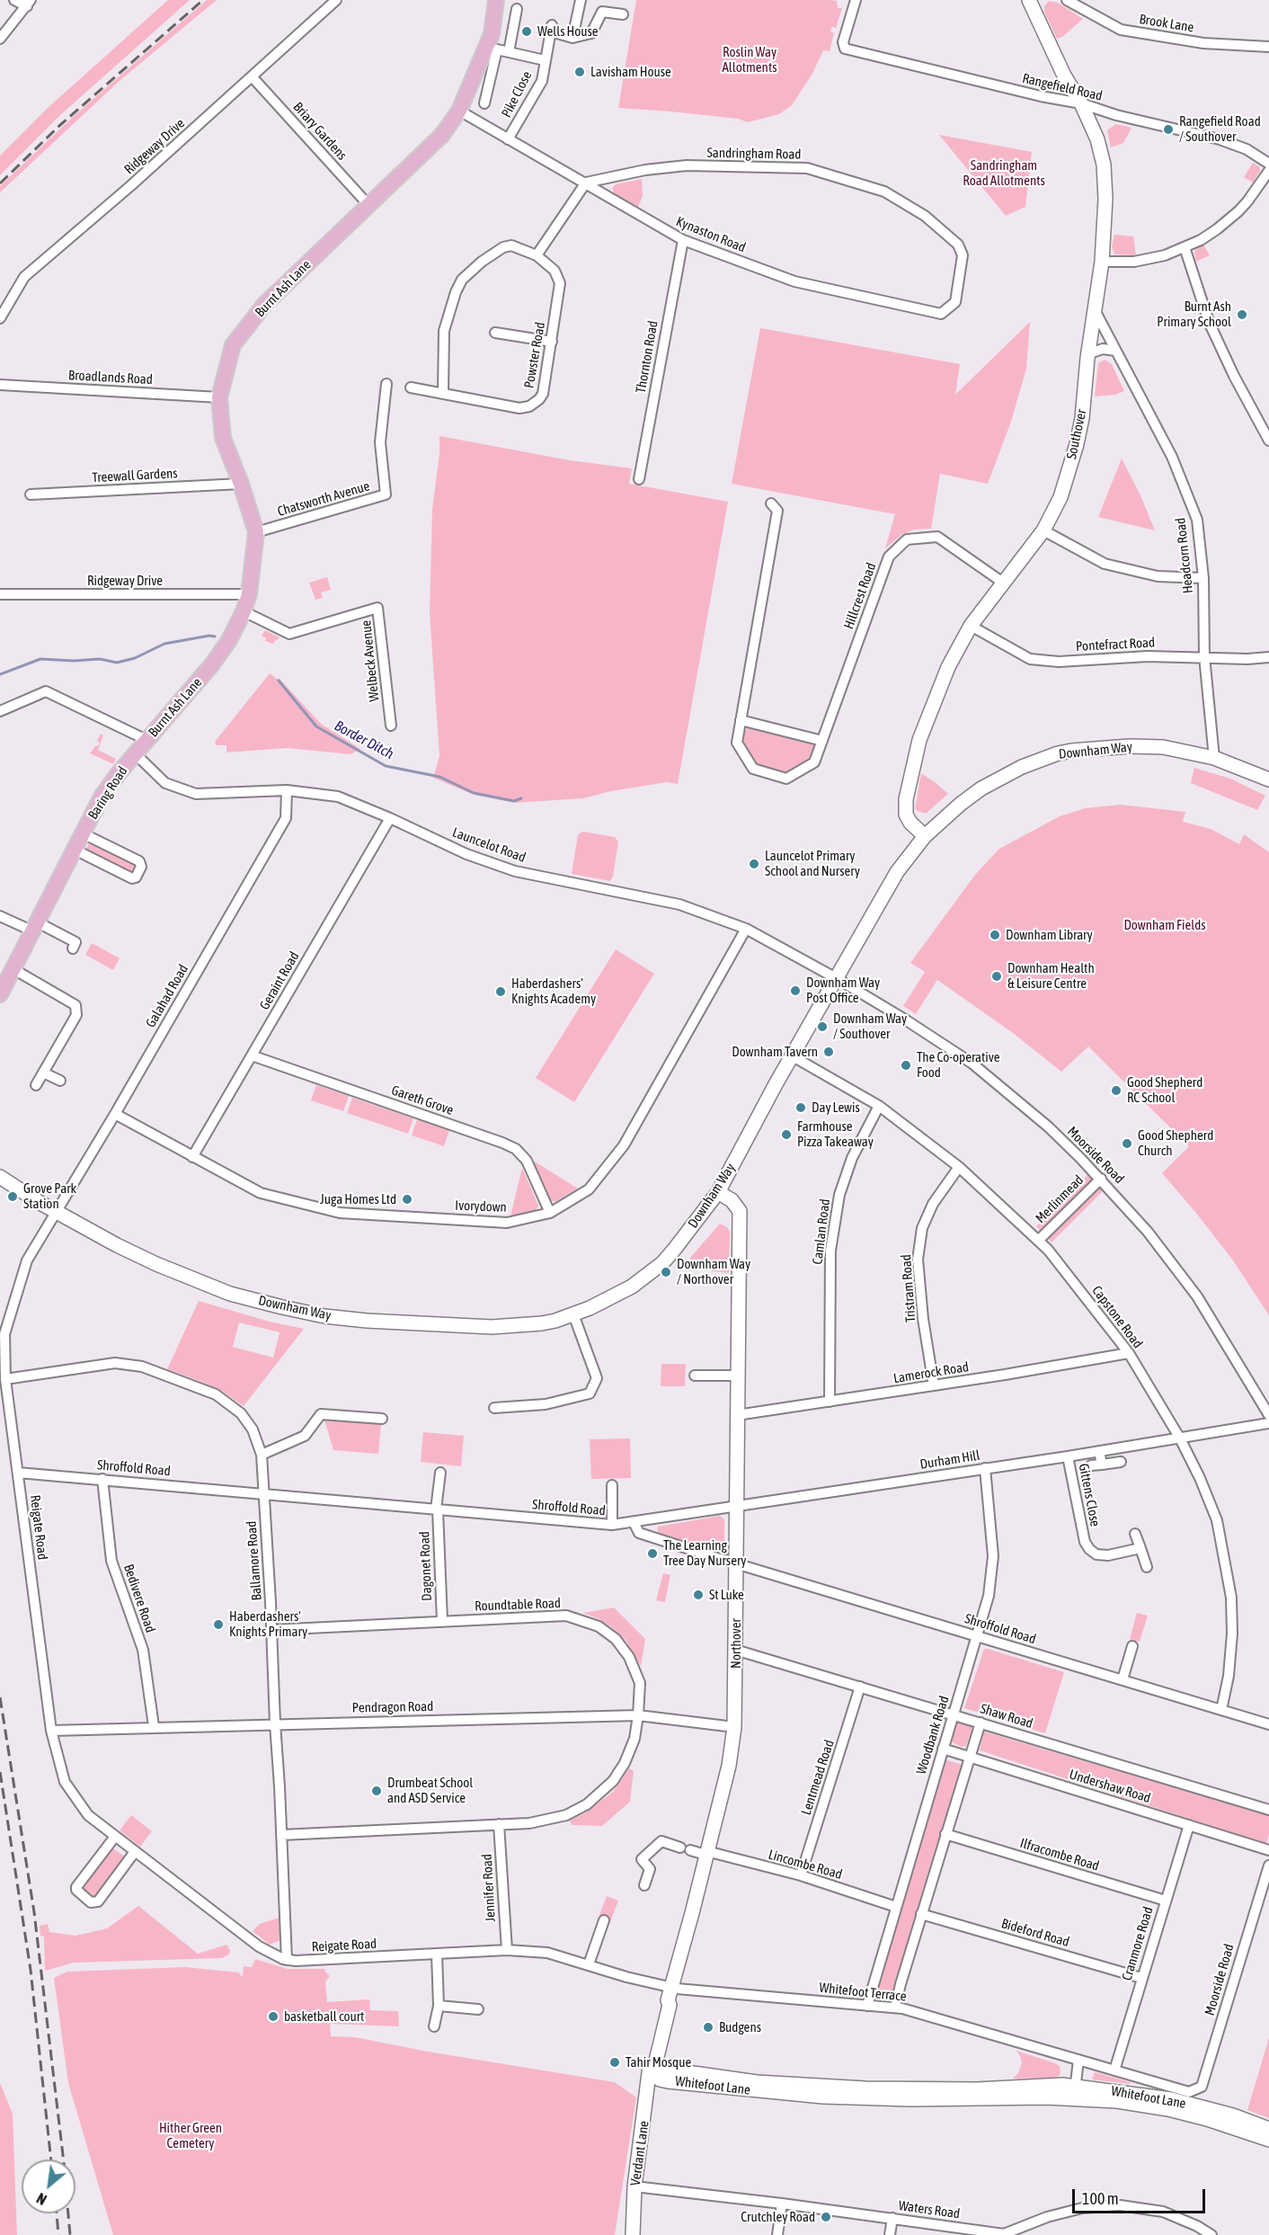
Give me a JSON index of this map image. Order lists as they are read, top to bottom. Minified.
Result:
{"streets":{"main road":["Burnt Ash Lane","Baring Road"],"street":["Brook Lane","Rangefield Road","Pike Close","Briary Gardens","Ridgeway Drive","Sandringham Road","Kynaston Road","Powster Road","Thornton Road","Broadlands Road","Southover","Treewall Gardens","Chatsworth Avenue","Headcorn Road","Hillcrest Road","Pontefract Road","Welbeck Avenue","Downham Way","Launcelot Road","Geraint Road","Galahad Road","Gareth Grove","Moorside Road","Merlinmead","Ivorydown","Camlan Road","Tristram Road","Capstone Road","Lamerock Road","Durham Hill","Shroffold Road","Gittens Close","Reigate Road","Ballamore Road","Dagonet Road","Bedivere Road","Roundtable Road","Northover","Pendragon Road","Shaw Road","Woodbank Road","Lentmead Road","Undershaw Road","Ilfracombe Road","Lincombe Road","Jennifer Road","Bideford Road","Cranmore Road","Whitefoot Terrace","Whitefoot Lane","Verdant Lane","Waters Road"]},"crossings":[["Rangefield Road","Southover"],["Pike Close","Kynaston Road"],["Briary Gardens","Ridgeway Drive"],["Briary Gardens","Burnt Ash Lane"],["Ridgeway Drive","Burnt Ash Lane"],["Sandringham Road","Kynaston Road"],["Kynaston Road","Burnt Ash Lane"],["Kynaston Road","Thornton Road"],["Burnt Ash Lane","Broadlands Road"],["Burnt Ash Lane","Treewall Gardens"],["Burnt Ash Lane","Chatsworth Avenue"],["Burnt Ash Lane","Welbeck Avenue"],["Burnt Ash Lane","Baring Road"],["Burnt Ash Lane","Launcelot Road"],["Southover","Headcorn Road"],["Southover","Hillcrest Road"],["Southover","Pontefract Road"],["Southover","Downham Way"],["Headcorn Road","Pontefract Road"],["Headcorn Road","Downham Way"],["Downham Way","Launcelot Road"],["Downham Way","Galahad Road"],["Downham Way","Moorside Road"],["Downham Way","Capstone Road"],["Downham Way","Reigate Road"],["Downham Way","Northover"],["Baring Road","Launcelot Road"],["Launcelot Road","Geraint Road"],["Launcelot Road","Galahad Road"],["Launcelot Road","Moorside Road"],["Launcelot Road","Ivorydown"],["Geraint Road","Gareth Grove"],["Geraint Road","Ivorydown"],["Galahad Road","Ivorydown"],["Galahad Road","Reigate Road"],["Gareth Grove","Ivorydown"],["Moorside Road","Merlinmead"],["Moorside Road","Whitefoot Terrace"],["Merlinmead","Capstone Road"],["Camlan Road","Capstone Road"],["Camlan Road","Lamerock Road"],["Tristram Road","Capstone Road"],["Tristram Road","Lamerock Road"],["Capstone Road","Lamerock Road"],["Capstone Road","Durham Hill"],["Capstone Road","Shroffold Road"],["Lamerock Road","Northover"],["Durham Hill","Shroffold Road"],["Durham Hill","Gittens Close"],["Durham Hill","Northover"],["Durham Hill","Woodbank Road"],["Shroffold Road","Reigate Road"],["Shroffold Road","Ballamore Road"],["Shroffold Road","Dagonet Road"],["Shroffold Road","Bedivere Road"],["Shroffold Road","Northover"],["Shroffold Road","Woodbank Road"],["Reigate Road","Ballamore Road"],["Reigate Road","Northover"],["Reigate Road","Pendragon Road"],["Reigate Road","Jennifer Road"],["Reigate Road","Whitefoot Terrace"],["Ballamore Road","Roundtable Road"],["Ballamore Road","Pendragon Road"],["Dagonet Road","Roundtable Road"],["Bedivere Road","Pendragon Road"],["Roundtable Road","Pendragon Road"],["Roundtable Road","Jennifer Road"],["Northover","Pendragon Road"],["Northover","Shaw Road"],["Northover","Lincombe Road"],["Northover","Whitefoot Terrace"],["Northover","Whitefoot Lane"],["Northover","Verdant Lane"],["Shaw Road","Woodbank Road"],["Shaw Road","Lentmead Road"],["Woodbank Road","Undershaw Road"],["Woodbank Road","Lincombe Road"],["Woodbank Road","Whitefoot Terrace"],["Lentmead Road","Lincombe Road"],["Undershaw Road","Cranmore Road"],["Ilfracombe Road","Cranmore Road"],["Bideford Road","Cranmore Road"],["Cranmore Road","Whitefoot Terrace"],["Whitefoot Lane","Verdant Lane"],["Verdant Lane","Waters Road"]],"water":["Border Ditch"],"parks":["Roslin Way Allotments","Sandringham Road Allotments","Downham Fields","Hither Green Cemetery"],"places":["Wells House","Lavisham House","Rangefield Road / Southover","Burnt Ash Primary School","Launcelot Primary School and Nursery","Downham Library","Downham Health & Leisure Centre","Downham Way Post Office","Haberdashers' Knights Academy","Downham Way / Southover","Downham Tavern","The Co-operative Food","Good Shepherd RC School","Day Lewis","Farmhouse Pizza Takeaway","Good Shepherd Church","Grove Park Station","Juga Homes Ltd","Downham Way / Northover","The Learning Tree Day Nursery","St Luke","Haberdashers' Knights Primary","Drumbeat School and ASD Service","basketball court","Budgens","Tahir Mosque","Crutchley Road"],"scale_bar":"100 m","north":"bottom left"}
